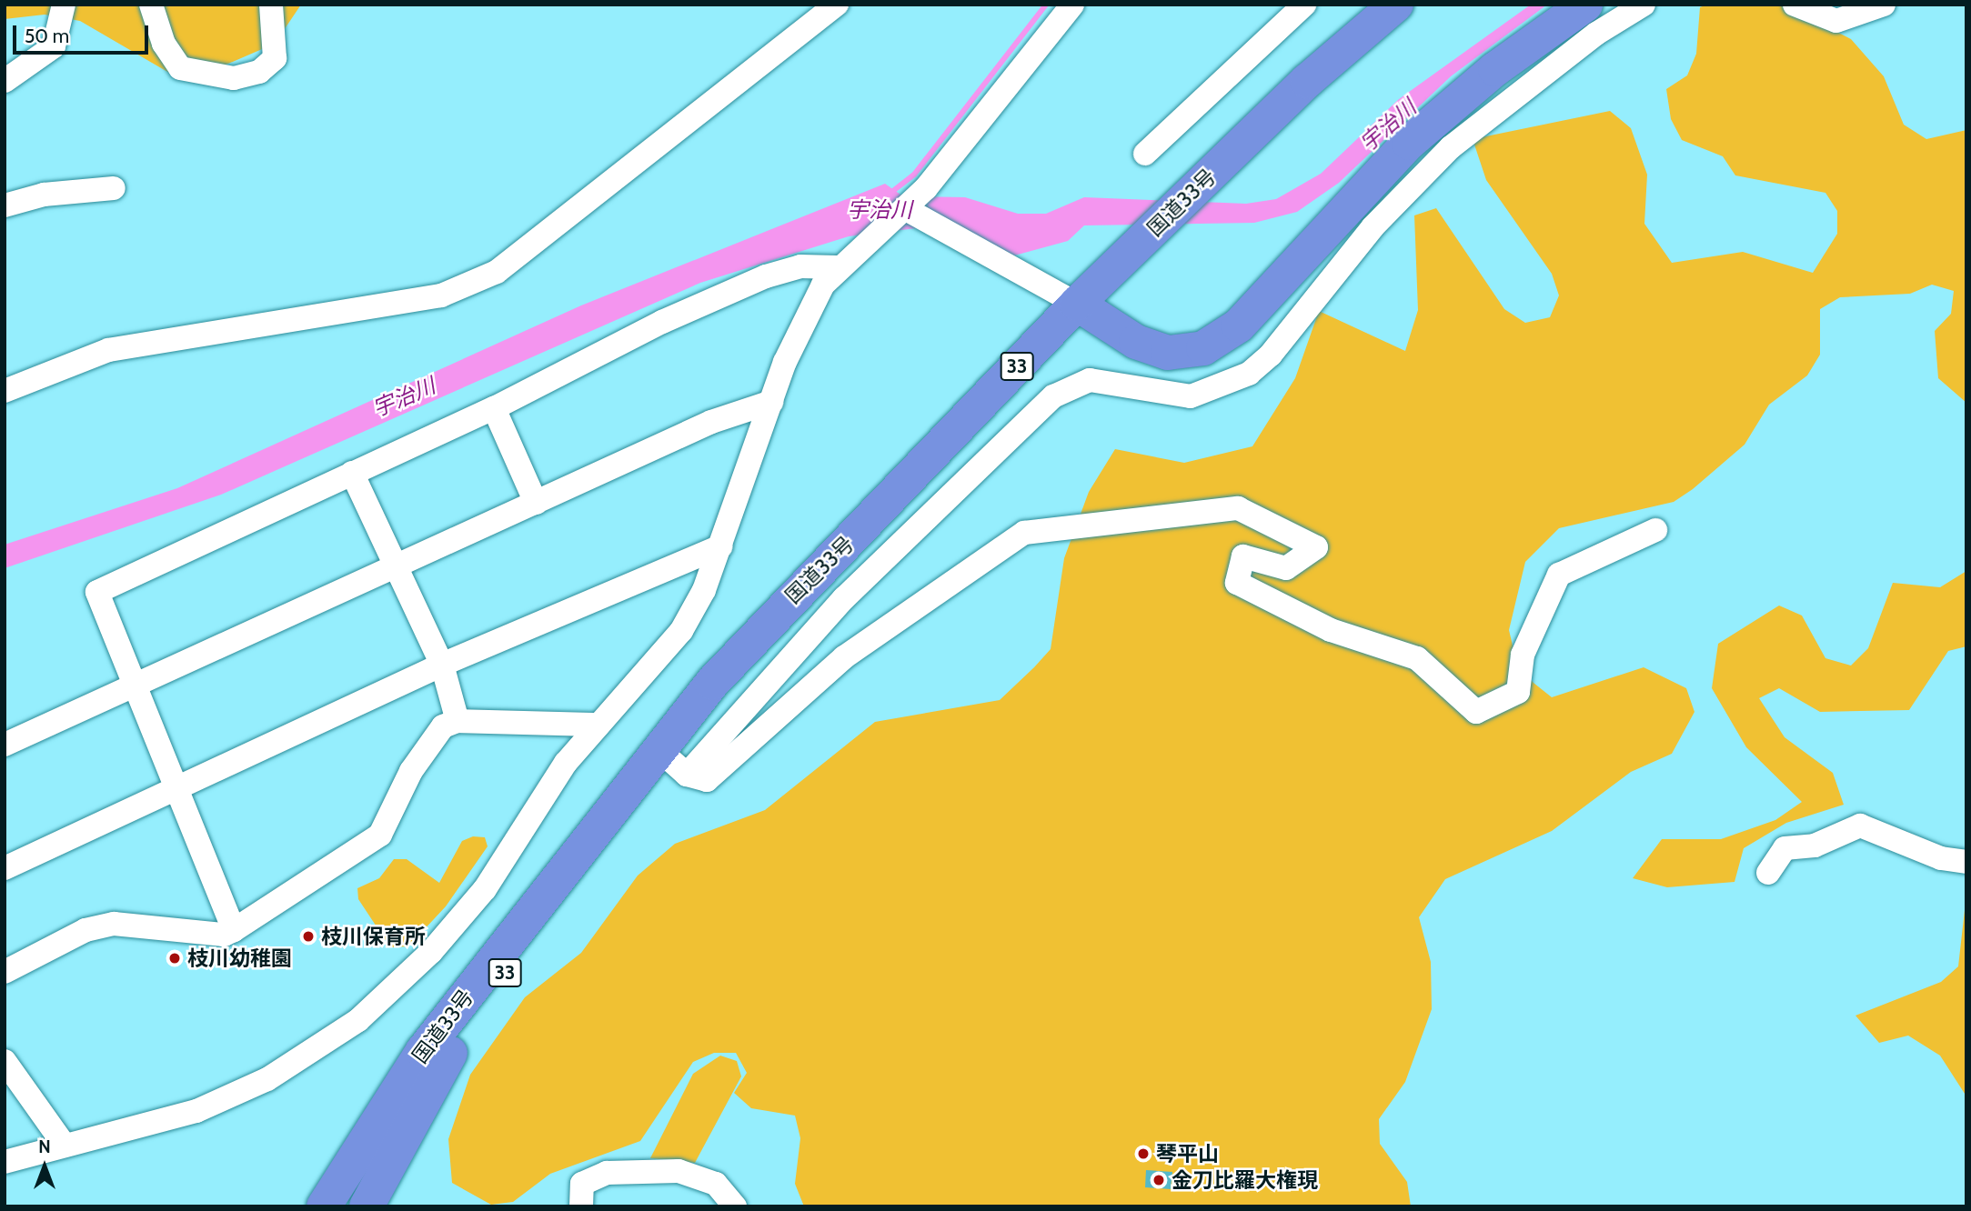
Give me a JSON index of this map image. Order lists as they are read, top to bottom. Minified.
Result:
{"streets":{"highway":["国道33号","33"]},"crossings":[["国道33号","33"]],"water":["宇治川"],"places":["枝川保育所","枝川幼稚園","琴平山","金刀比羅大権現"],"scale_bar":"50 m","north":"top"}
